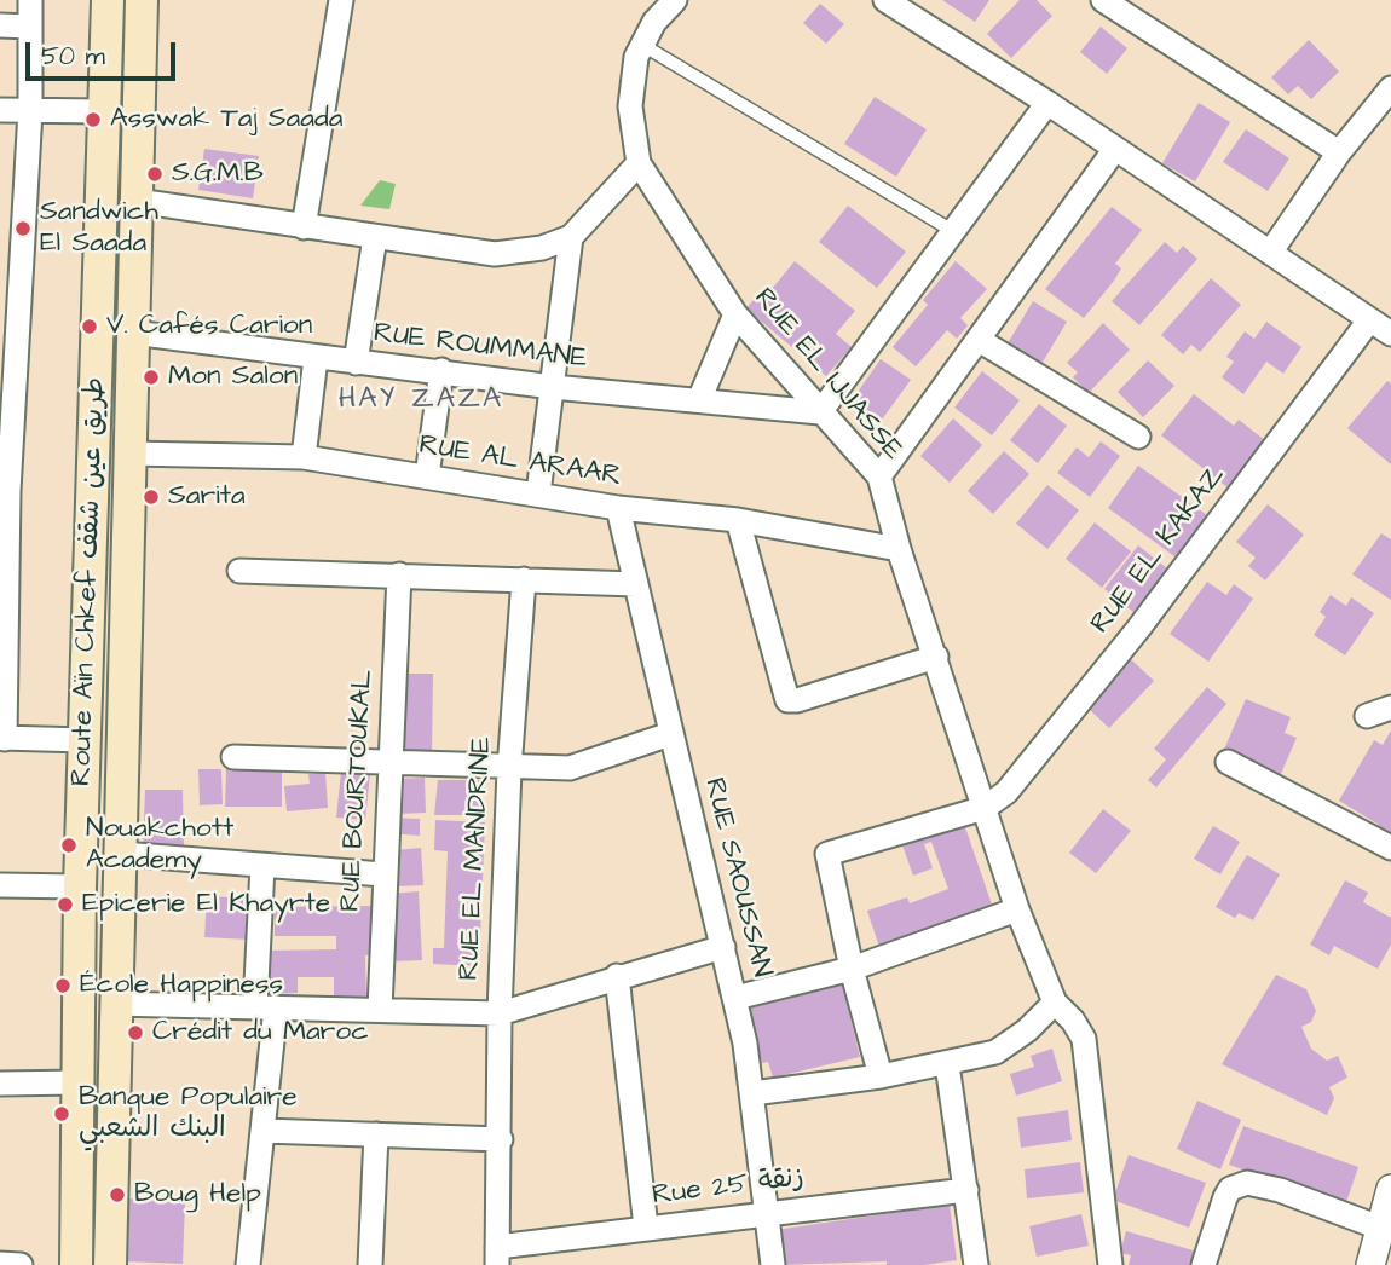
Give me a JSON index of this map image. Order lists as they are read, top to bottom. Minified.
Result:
{"streets":{"main road":["Route Aïn Chkef طريق عين شقف"],"street":["RUE ROUMMANE","RUE EL IJJASSE","RUE AL ARAAR","RUE EL KAKAZ","RUE BOURTOUKAL","RUE EL MANDRINE","RUE SAOUSSAN","Rue 25 زنقة"]},"crossings":[["RUE ROUMMANE","RUE EL IJJASSE"],["RUE ROUMMANE","Route Aïn Chkef طريق عين شقف"],["RUE EL IJJASSE","RUE AL ARAAR"],["RUE EL IJJASSE","RUE EL KAKAZ"],["RUE AL ARAAR","Route Aïn Chkef طريق عين شقف"],["RUE AL ARAAR","RUE SAOUSSAN"],["RUE EL MANDRINE","Rue 25 زنقة"],["RUE SAOUSSAN","Rue 25 زنقة"]],"districts":["HAY ZAZA"],"places":["Asswak Taj Saada","S.G.M.B","Sandwich El Saada","V. Cafés Carion","Mon Salon","Sarita","Nouakchott Academy","Epicerie El Khayrte","École Happiness","Crédit du Maroc","Banque Populaire البنك الشعبي","Boug Help"],"scale_bar":"50 m"}
